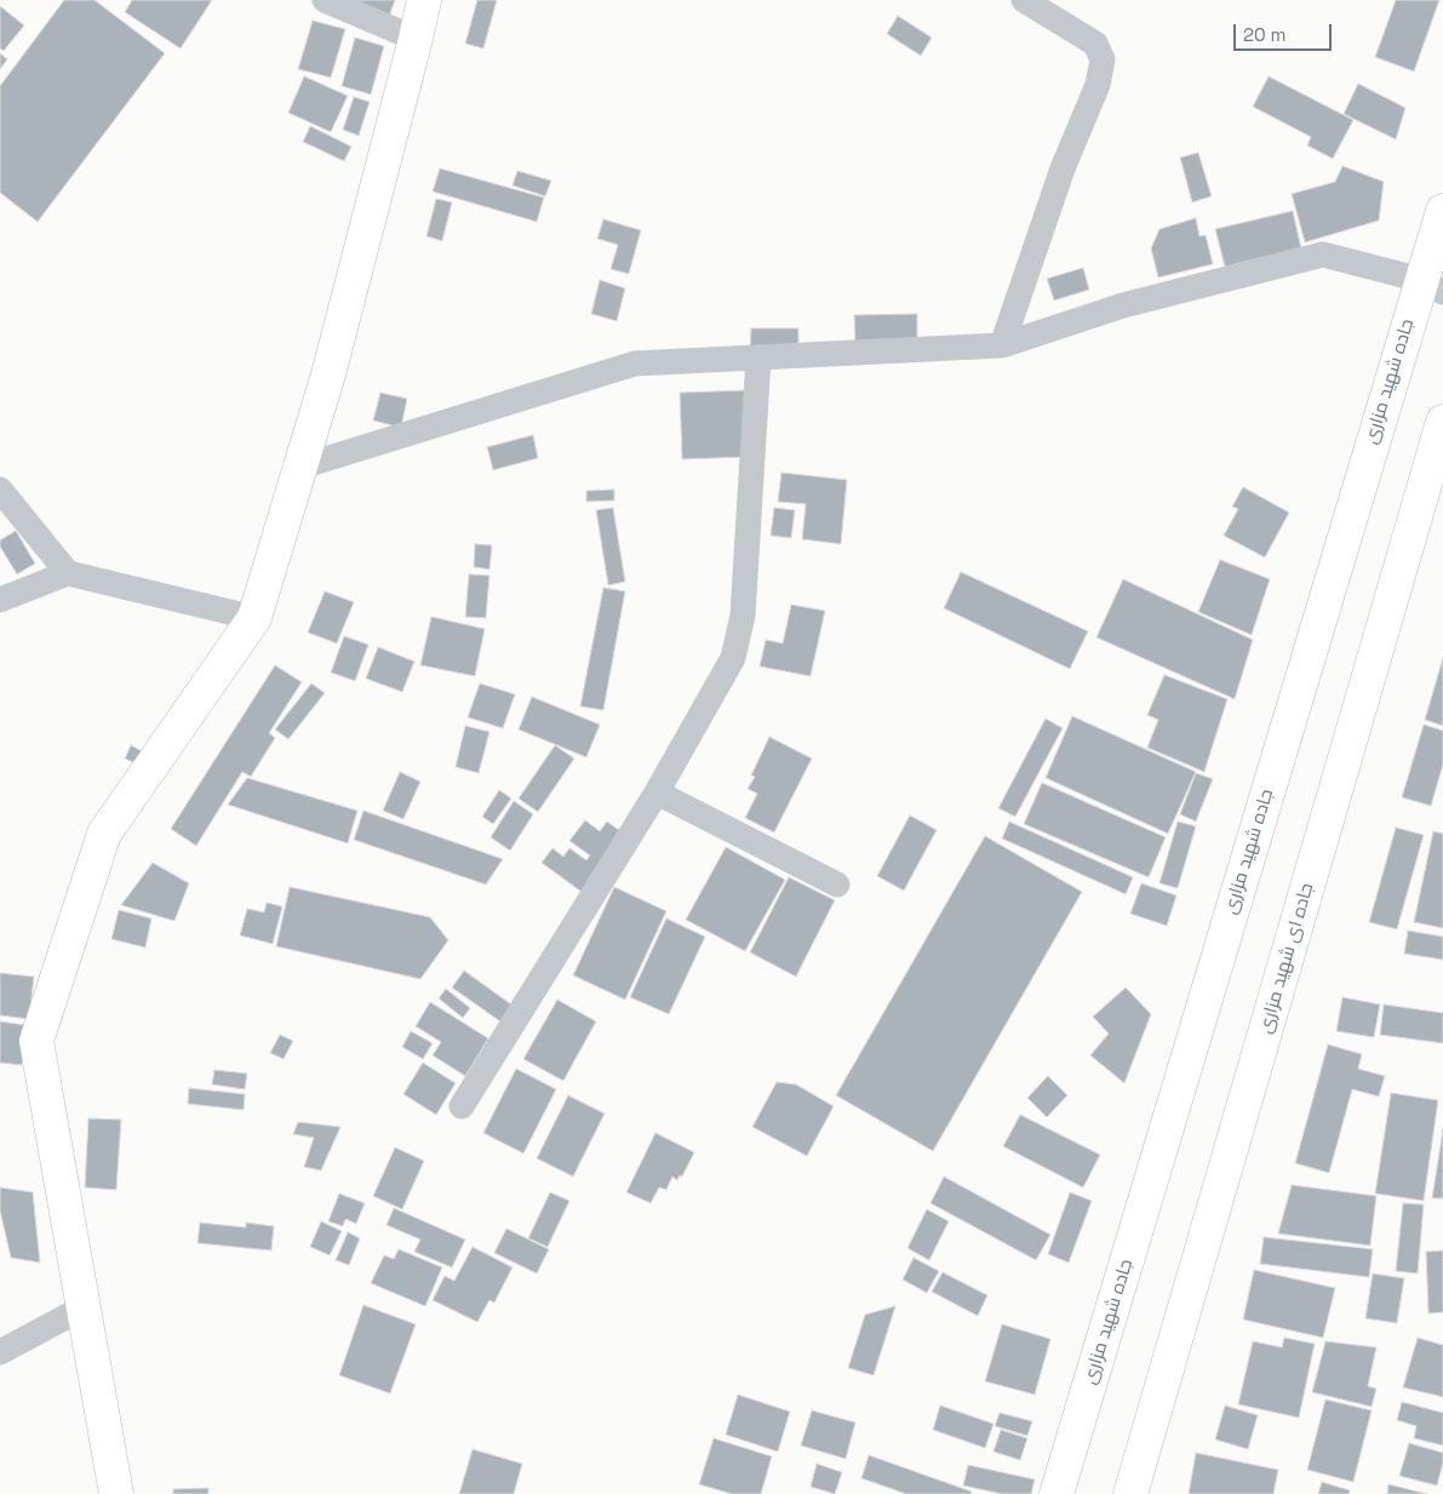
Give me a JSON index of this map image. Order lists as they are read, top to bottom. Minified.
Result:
{"streets":{"main road":["جاده شهید مزاری","جاده ای شهید مزاری"]},"scale_bar":"20 m"}
